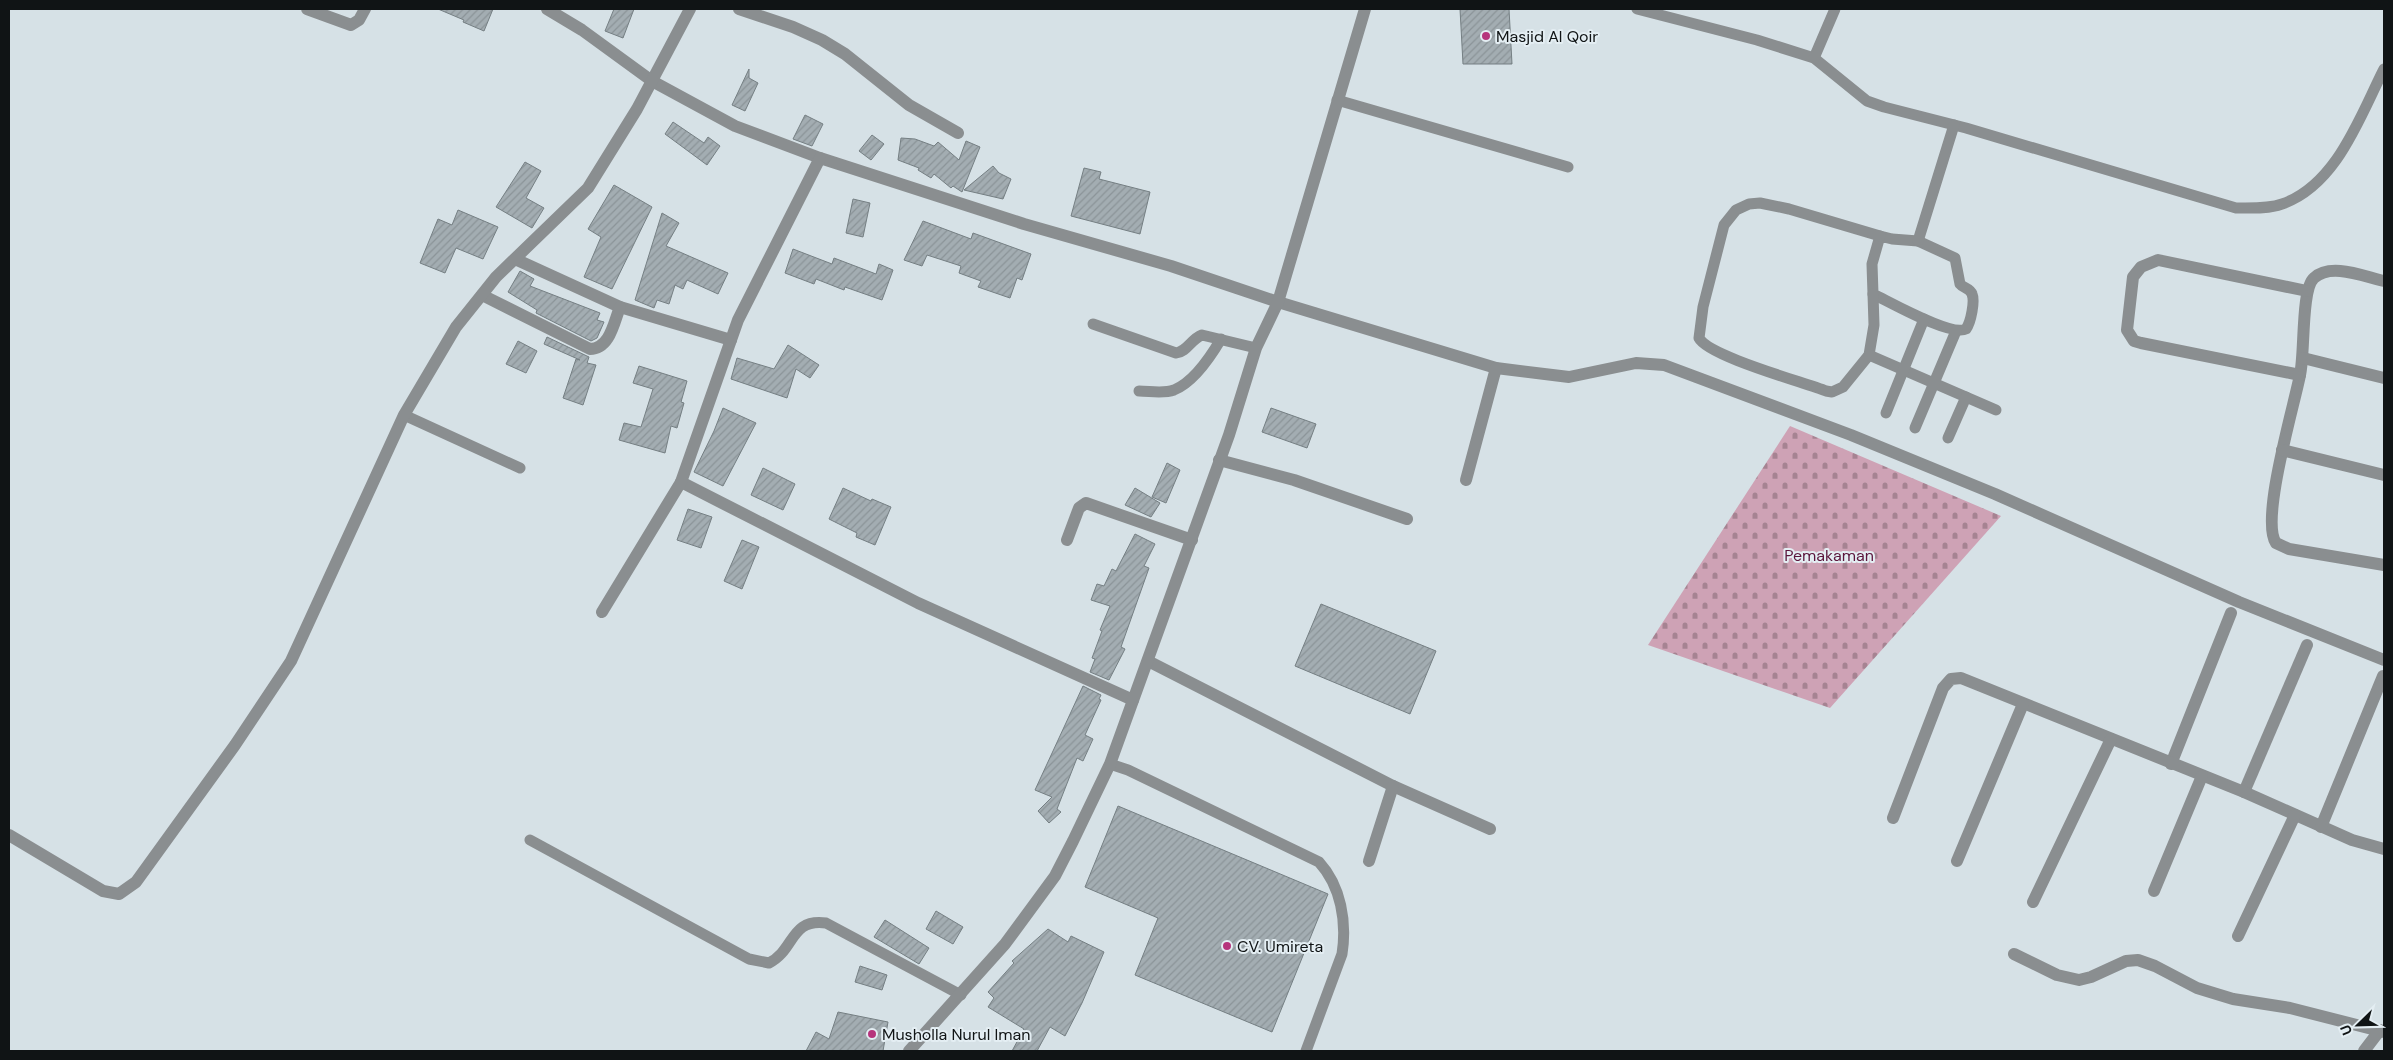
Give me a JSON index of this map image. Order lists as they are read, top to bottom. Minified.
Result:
{"parks":["Pemakaman"],"places":["Masjid Al Qoir","CV. Umireta","Musholla Nurul Iman"],"north":"bottom left"}
